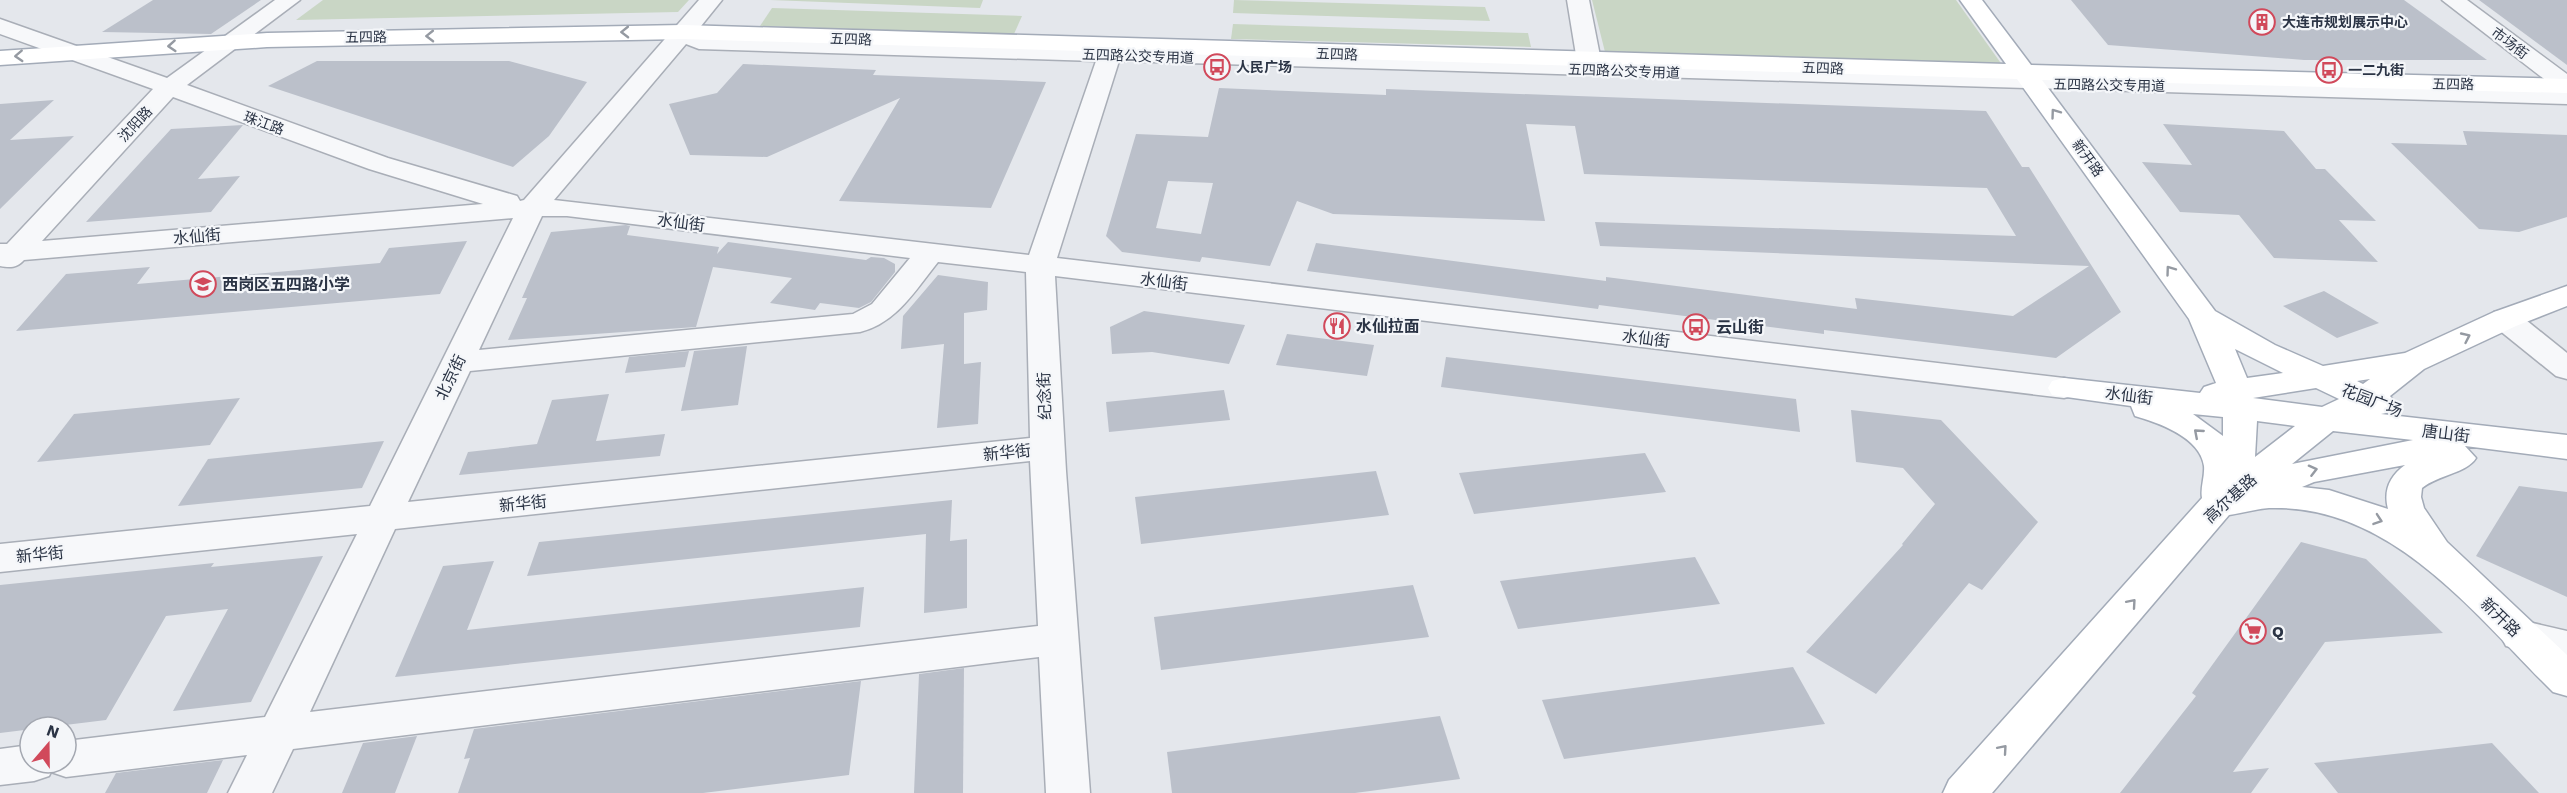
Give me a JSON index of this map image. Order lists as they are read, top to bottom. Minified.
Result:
{"streets":{"main road":["五四路","新开路","水仙街","花园广场","唐山街","高尔基路"],"street":["市场街","五四路公交专用道","珠江路","沈阳路","北京街","纪念街","新华街"]},"crossings":[["五四路","市场街"],["五四路","五四路公交专用道"],["五四路","珠江路"],["五四路","沈阳路"],["五四路","新开路"],["五四路","北京街"],["五四路","纪念街"],["五四路公交专用道","新开路"],["五四路公交专用道","北京街"],["五四路公交专用道","纪念街"],["珠江路","沈阳路"],["珠江路","水仙街"],["珠江路","北京街"],["沈阳路","水仙街"],["新开路","水仙街"],["新开路","花园广场"],["新开路","高尔基路"],["水仙街","北京街"],["水仙街","纪念街"],["水仙街","唐山街"],["水仙街","高尔基路"],["北京街","新华街"],["纪念街","新华街"],["花园广场","唐山街"],["花园广场","高尔基路"],["唐山街","高尔基路"]],"one_way":["新开路","高尔基路"],"places":{"building":["大连市规划展示中心"],"bus stop":["人民广场","一二九街","云山街"],"school or university":["西岗区五四路小学"],"restaurant":["水仙拉面"],"supermarket":["Q"]},"north":"top"}
